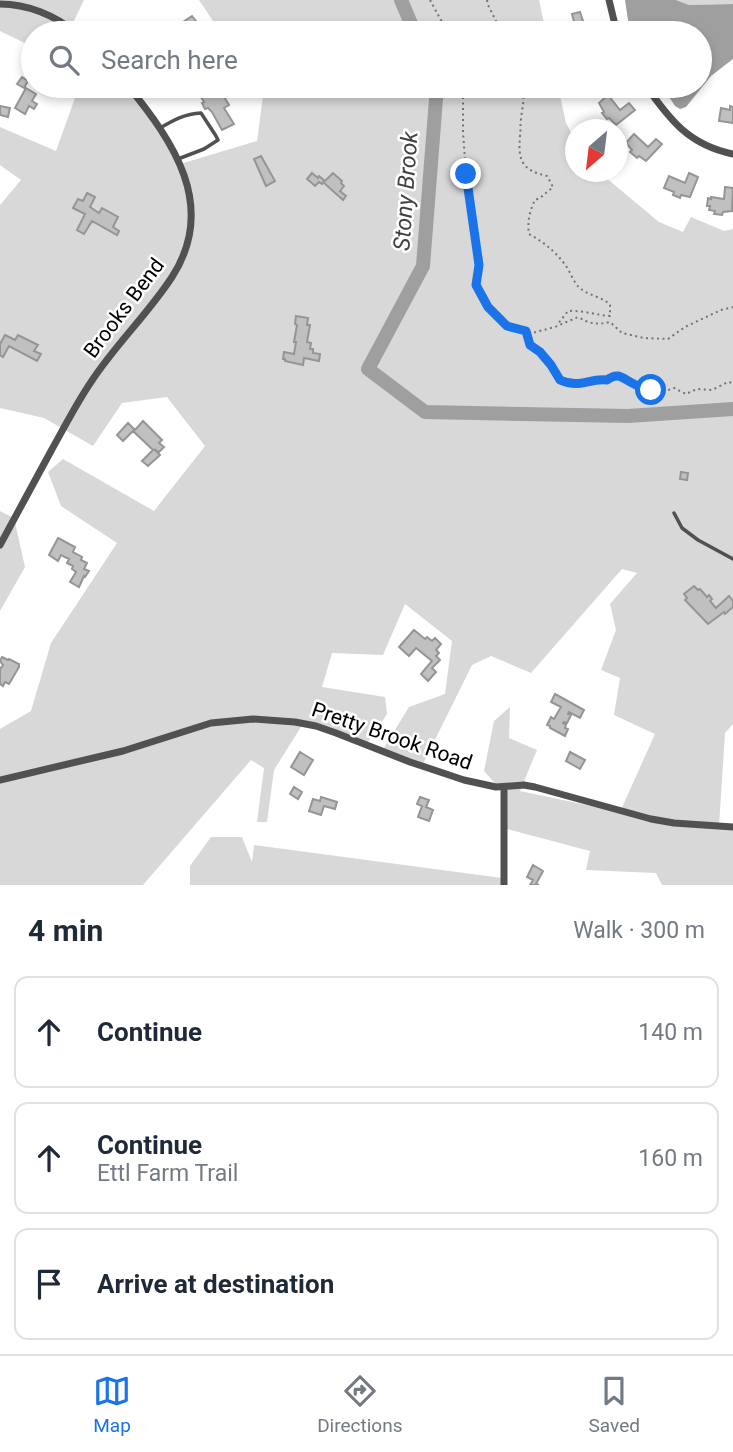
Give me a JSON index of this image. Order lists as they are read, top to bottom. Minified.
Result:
{"streets":{"street":["Brooks Bend","Pretty Brook Road"]},"water":["Stony Brook"],"north":"bottom left","page":{"search":"Search here","heading":["4 min","Walk · 300 m"],"list":[["Continue","140 m"],["Continue","Ettl Farm Trail","160 m"],"Arrive at destination"],"nav":["Map","Directions","Saved"]}}
